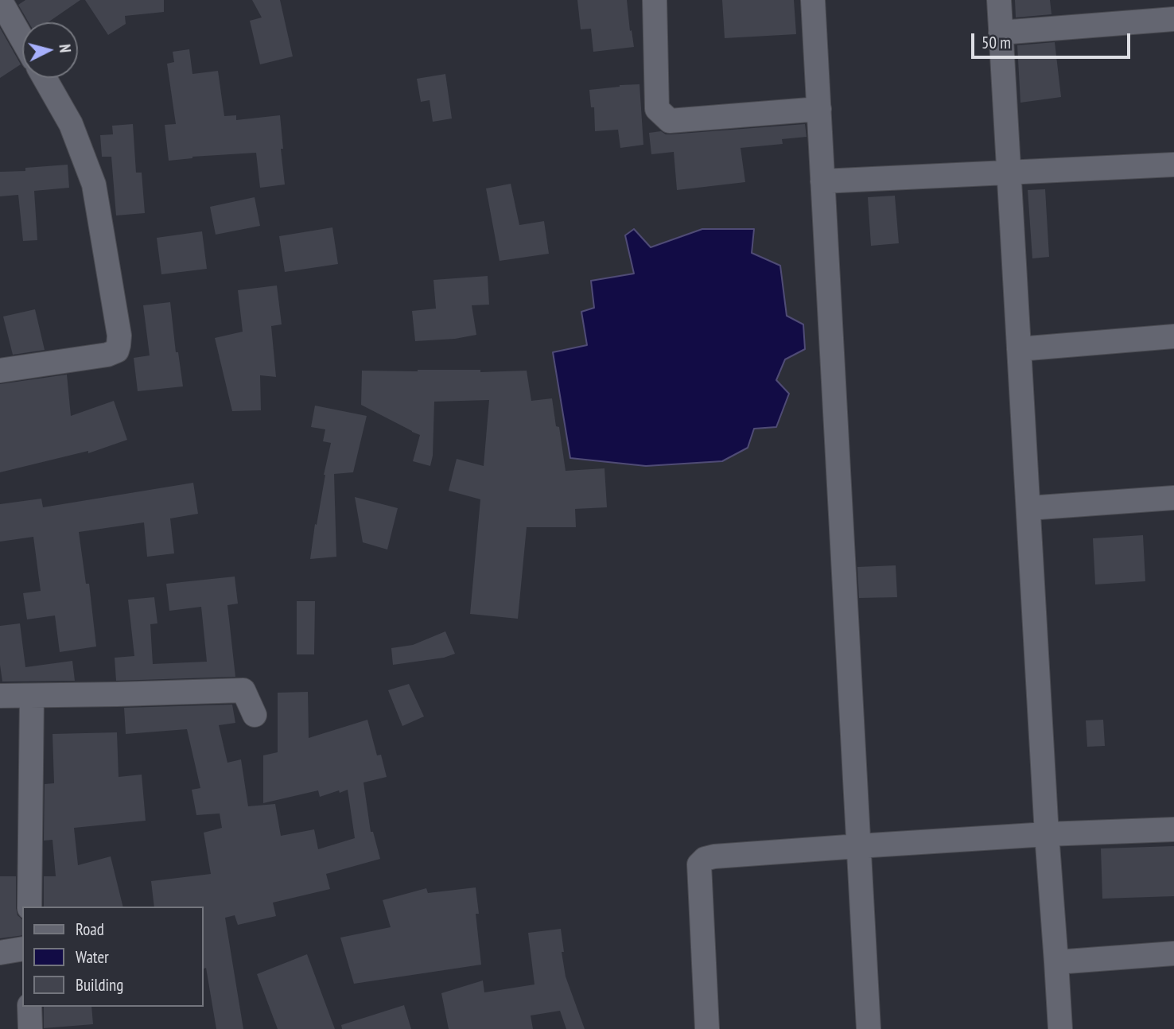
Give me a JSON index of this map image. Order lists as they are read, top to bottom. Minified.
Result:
{"legend":["Road","Water","Building"],"scale_bar":"50 m","north":"right"}
